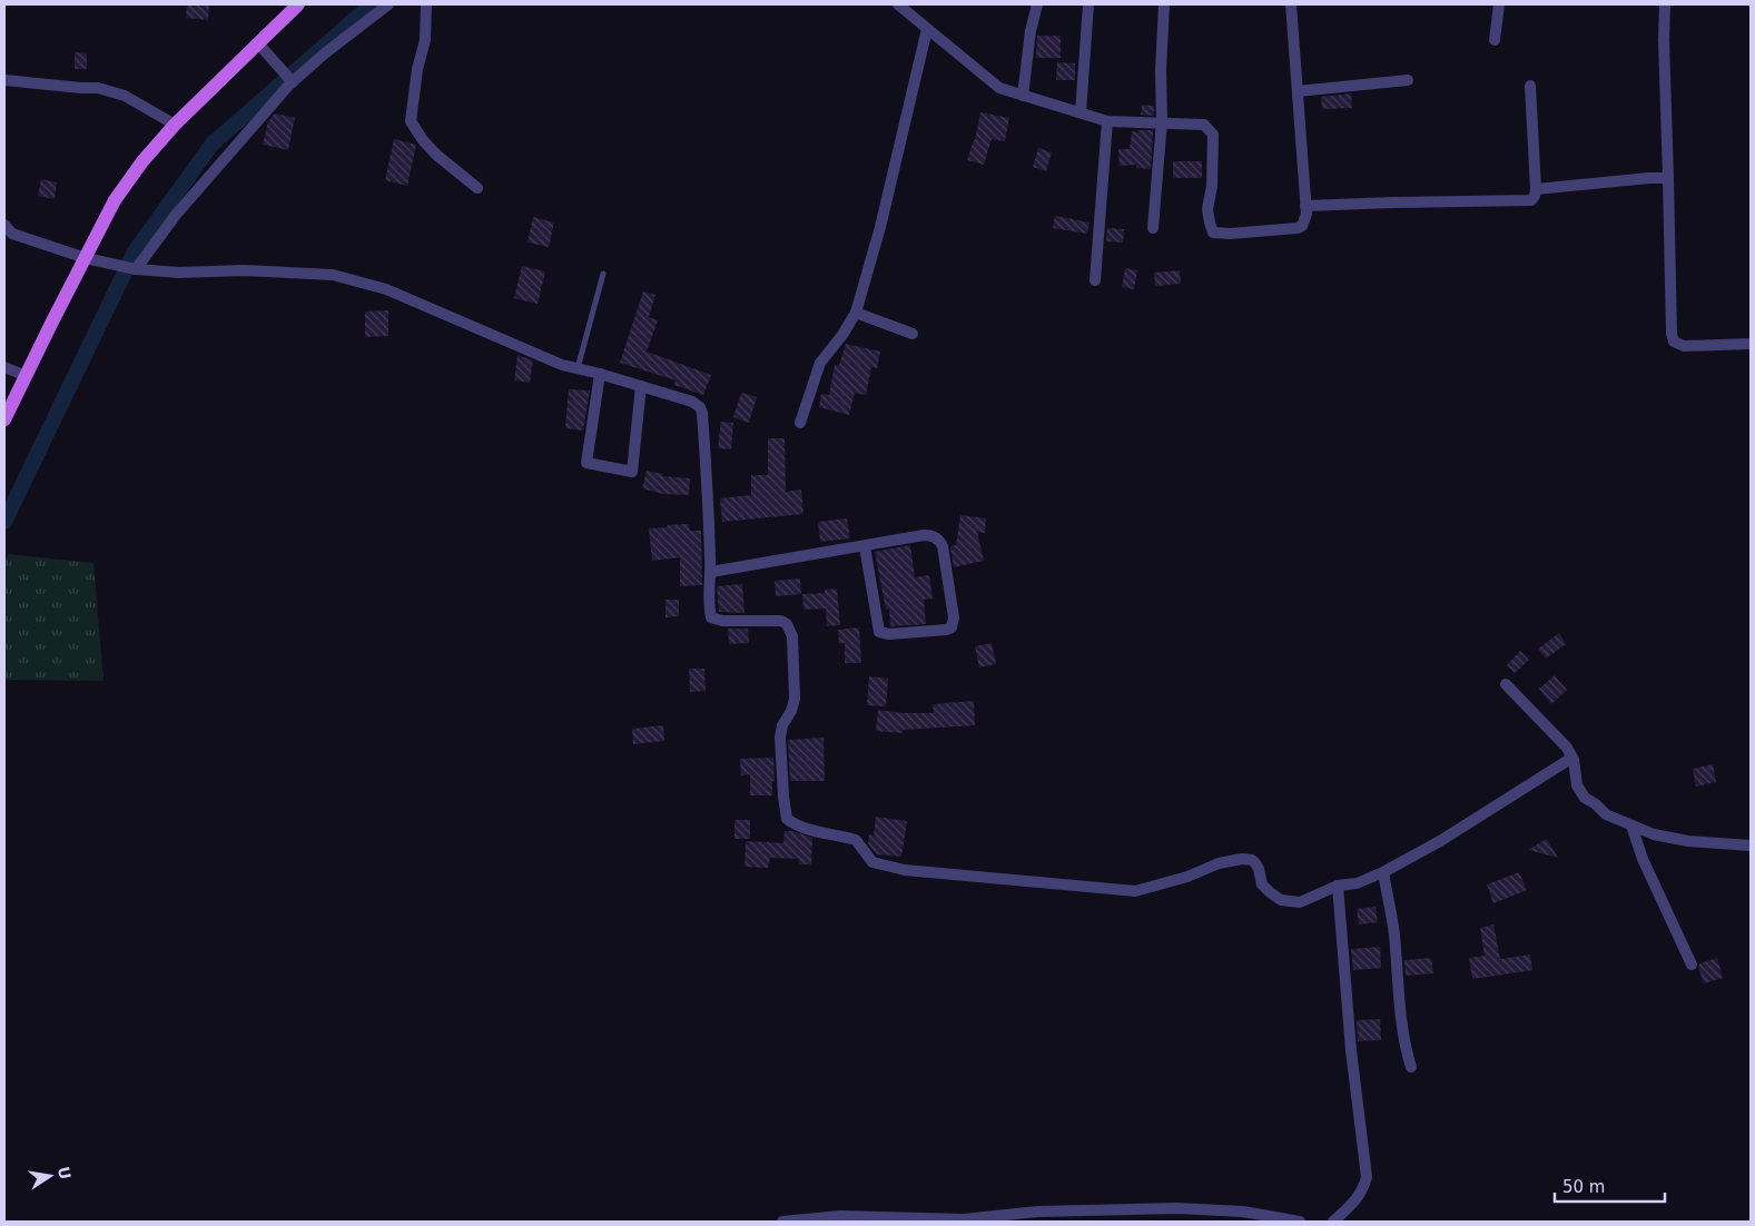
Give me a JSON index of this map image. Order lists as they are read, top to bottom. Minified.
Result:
{"scale_bar":"50 m","north":"right"}
